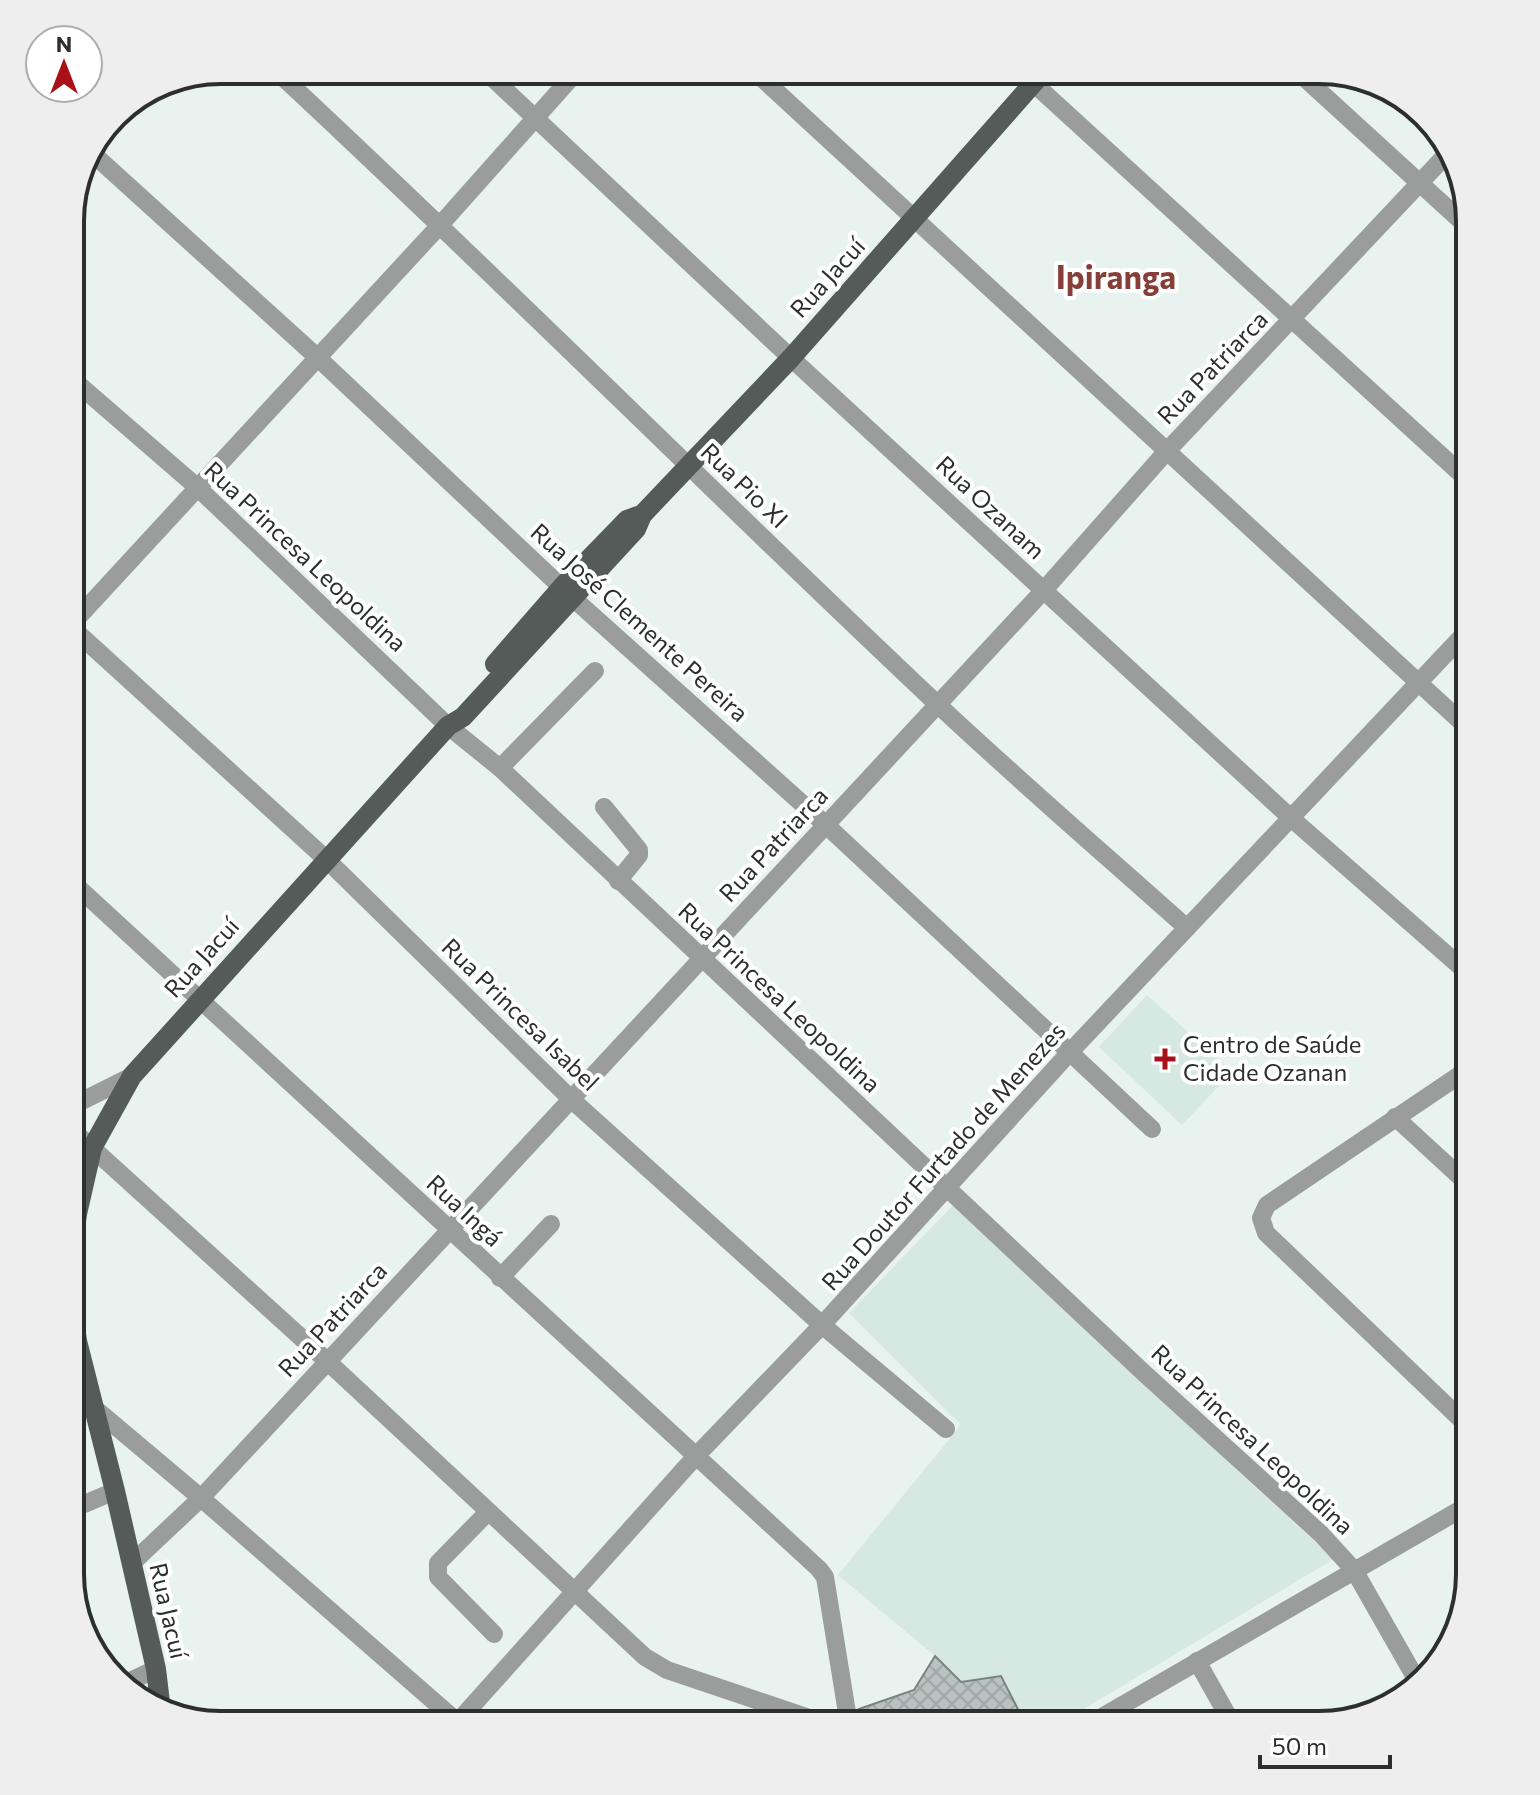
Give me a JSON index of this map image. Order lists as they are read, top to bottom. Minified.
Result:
{"streets":{"main road":["Rua Jacuí"],"street":["Rua Patriarca","Rua Pio XI","Rua Ozanam","Rua Princesa Leopoldina","Rua José Clemente Pereira","Rua Princesa Isabel","Rua Doutor Furtado de Menezes","Rua Ingá"]},"crossings":[["Rua Jacuí","Rua Patriarca"],["Rua Jacuí","Rua Pio XI"],["Rua Jacuí","Rua Ozanam"],["Rua Jacuí","Rua Princesa Leopoldina"],["Rua Jacuí","Rua José Clemente Pereira"],["Rua Jacuí","Rua Princesa Isabel"],["Rua Jacuí","Rua Ingá"],["Rua Patriarca","Rua Pio XI"],["Rua Patriarca","Rua Ozanam"],["Rua Patriarca","Rua Princesa Leopoldina"],["Rua Patriarca","Rua José Clemente Pereira"],["Rua Patriarca","Rua Princesa Isabel"],["Rua Patriarca","Rua Ingá"],["Rua Pio XI","Rua Doutor Furtado de Menezes"],["Rua Ozanam","Rua Doutor Furtado de Menezes"],["Rua Princesa Leopoldina","Rua Doutor Furtado de Menezes"],["Rua José Clemente Pereira","Rua Doutor Furtado de Menezes"],["Rua Princesa Isabel","Rua Doutor Furtado de Menezes"],["Rua Doutor Furtado de Menezes","Rua Ingá"]],"districts":["Ipiranga"],"places":{"health":["Centro de Saúde Cidade Ozanan"]},"scale_bar":"50 m","north":"top"}
